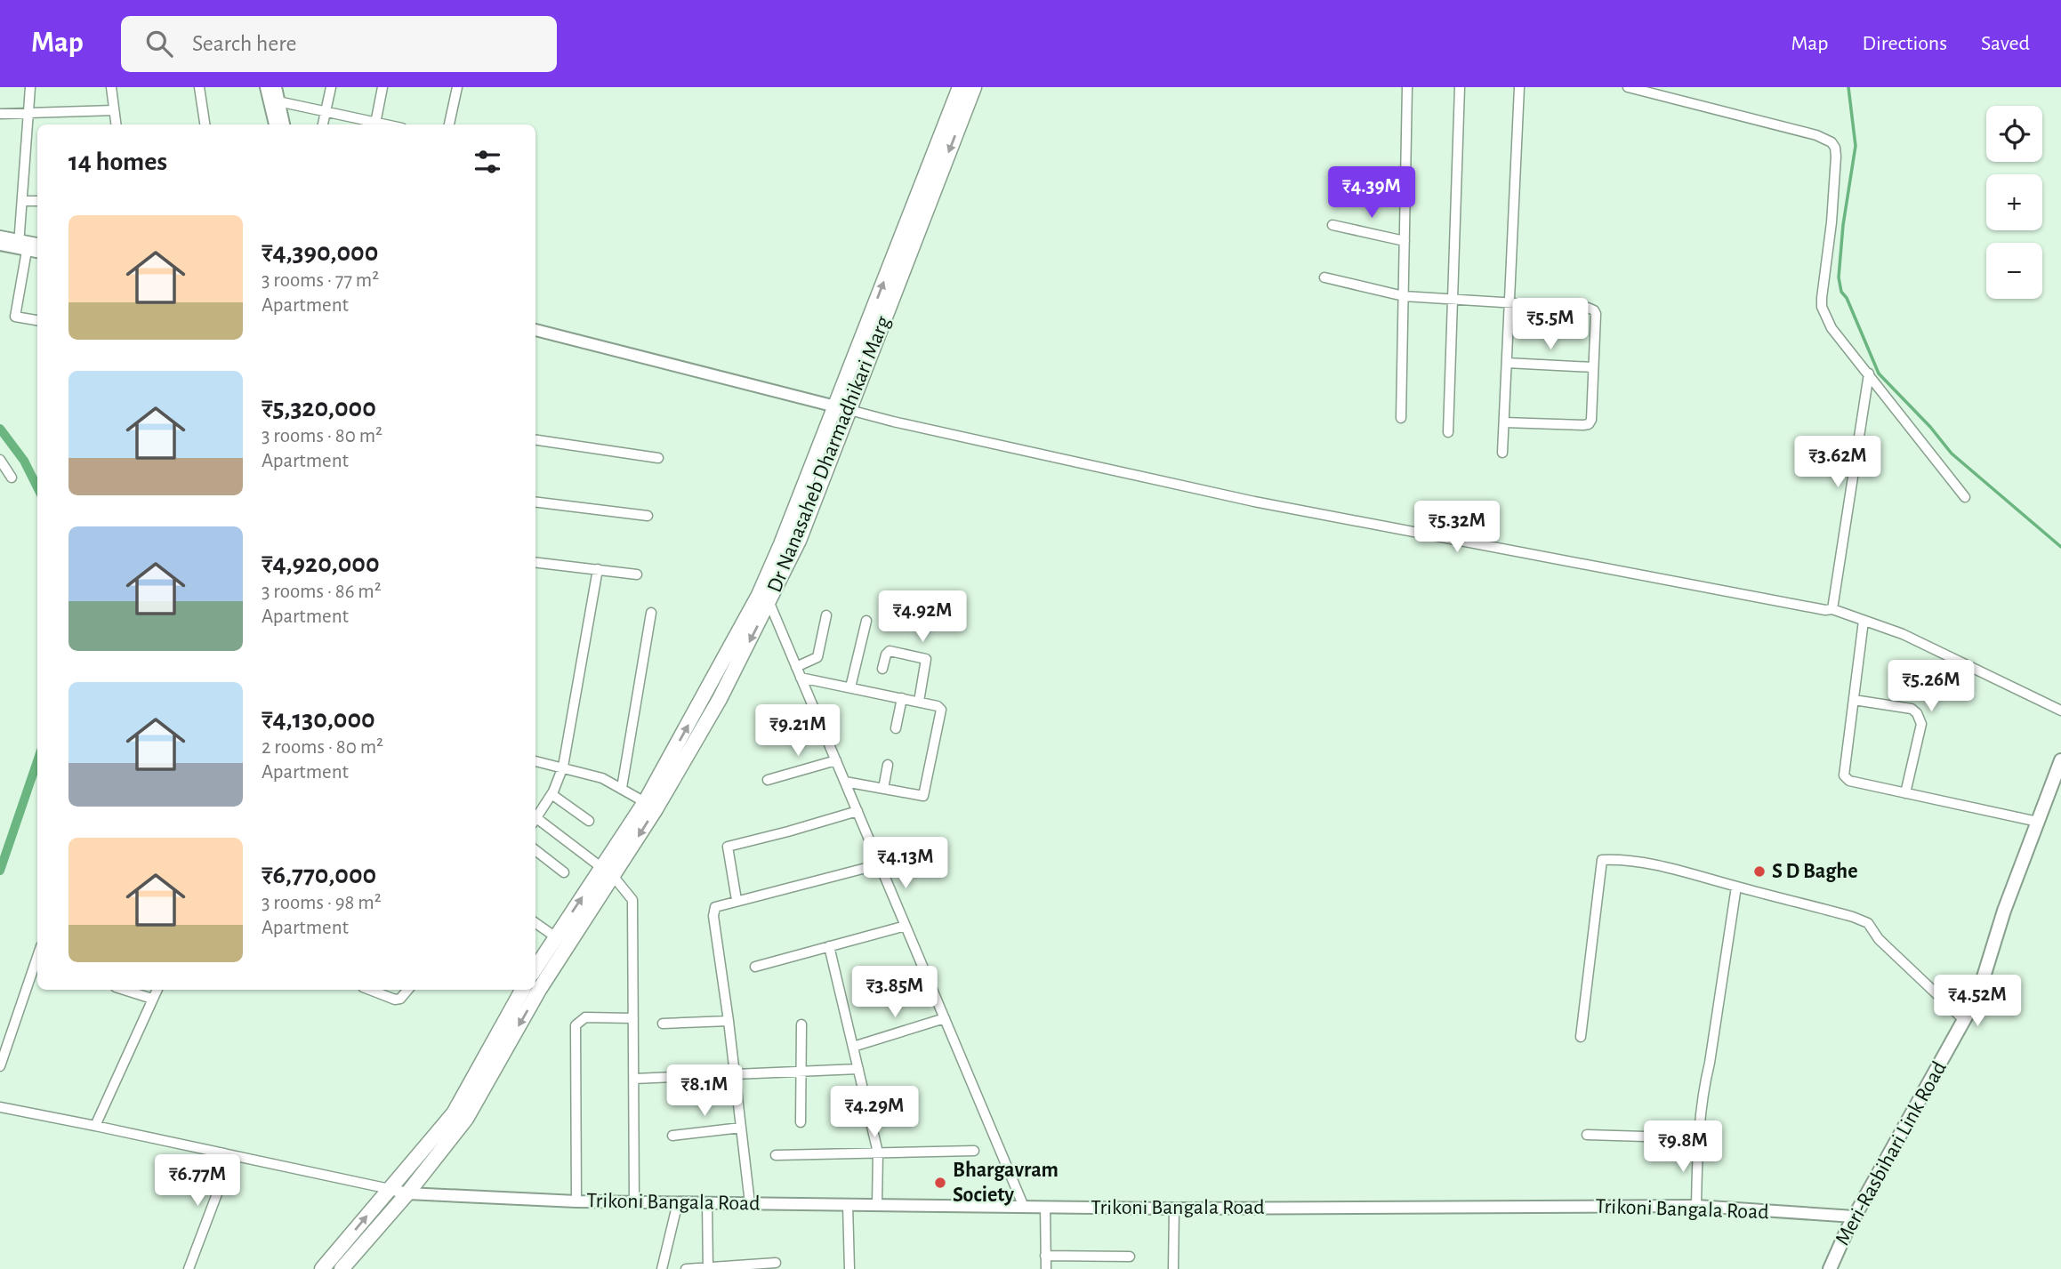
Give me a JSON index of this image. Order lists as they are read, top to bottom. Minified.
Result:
{"streets":{"main road":["Dr Nanasaheb Dharmadhikari Marg","Meri-Rasbihari Link Road"],"street":["Trikoni Bangala Road"]},"crossings":[["Dr Nanasaheb Dharmadhikari Marg","Trikoni Bangala Road"],["Meri-Rasbihari Link Road","Trikoni Bangala Road"]],"places":["S D Baghe","Bhargavram Society"],"page":{"header":"Map","search":"Search here","nav":["Map","Directions","Saved"],"map_buttons":["+","−"],"heading":"14 homes","price":["₹4.39M","₹5.5M","₹3.62M","₹5.32M","₹4.92M","₹5.26M","₹9.21M","₹4.13M","₹3.85M","₹4.52M","₹8.1M","₹4.29M","₹9.8M","₹6.77M"],"list":[{"name":"₹4,390,000","note":"3 rooms · 77 m² · Apartment"},{"name":"₹5,320,000","note":"3 rooms · 80 m² · Apartment"},{"name":"₹4,920,000","note":"3 rooms · 86 m² · Apartment"},{"name":"₹4,130,000","note":"2 rooms · 80 m² · Apartment"},{"name":"₹6,770,000","note":"3 rooms · 98 m² · Apartment"}]}}
